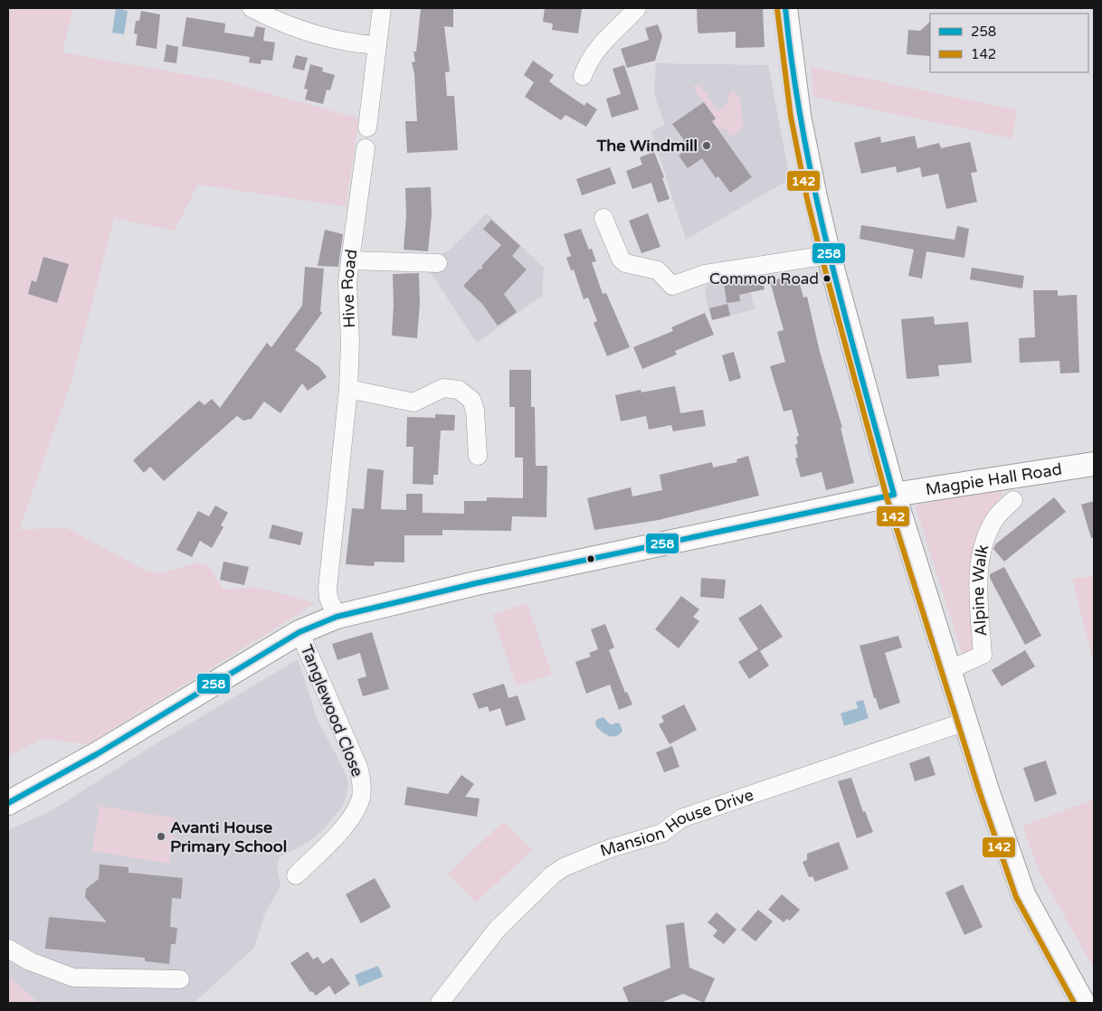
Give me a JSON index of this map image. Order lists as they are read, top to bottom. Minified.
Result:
{"streets":{"main road":["Magpie Hall Road"],"street":["Hive Road","Alpine Walk","Tanglewood Close","Mansion House Drive"]},"places":["The Windmill","Common Road","Avanti House Primary School"],"lines":["transit line 258","transit line 142"],"legend":["258","142"]}
